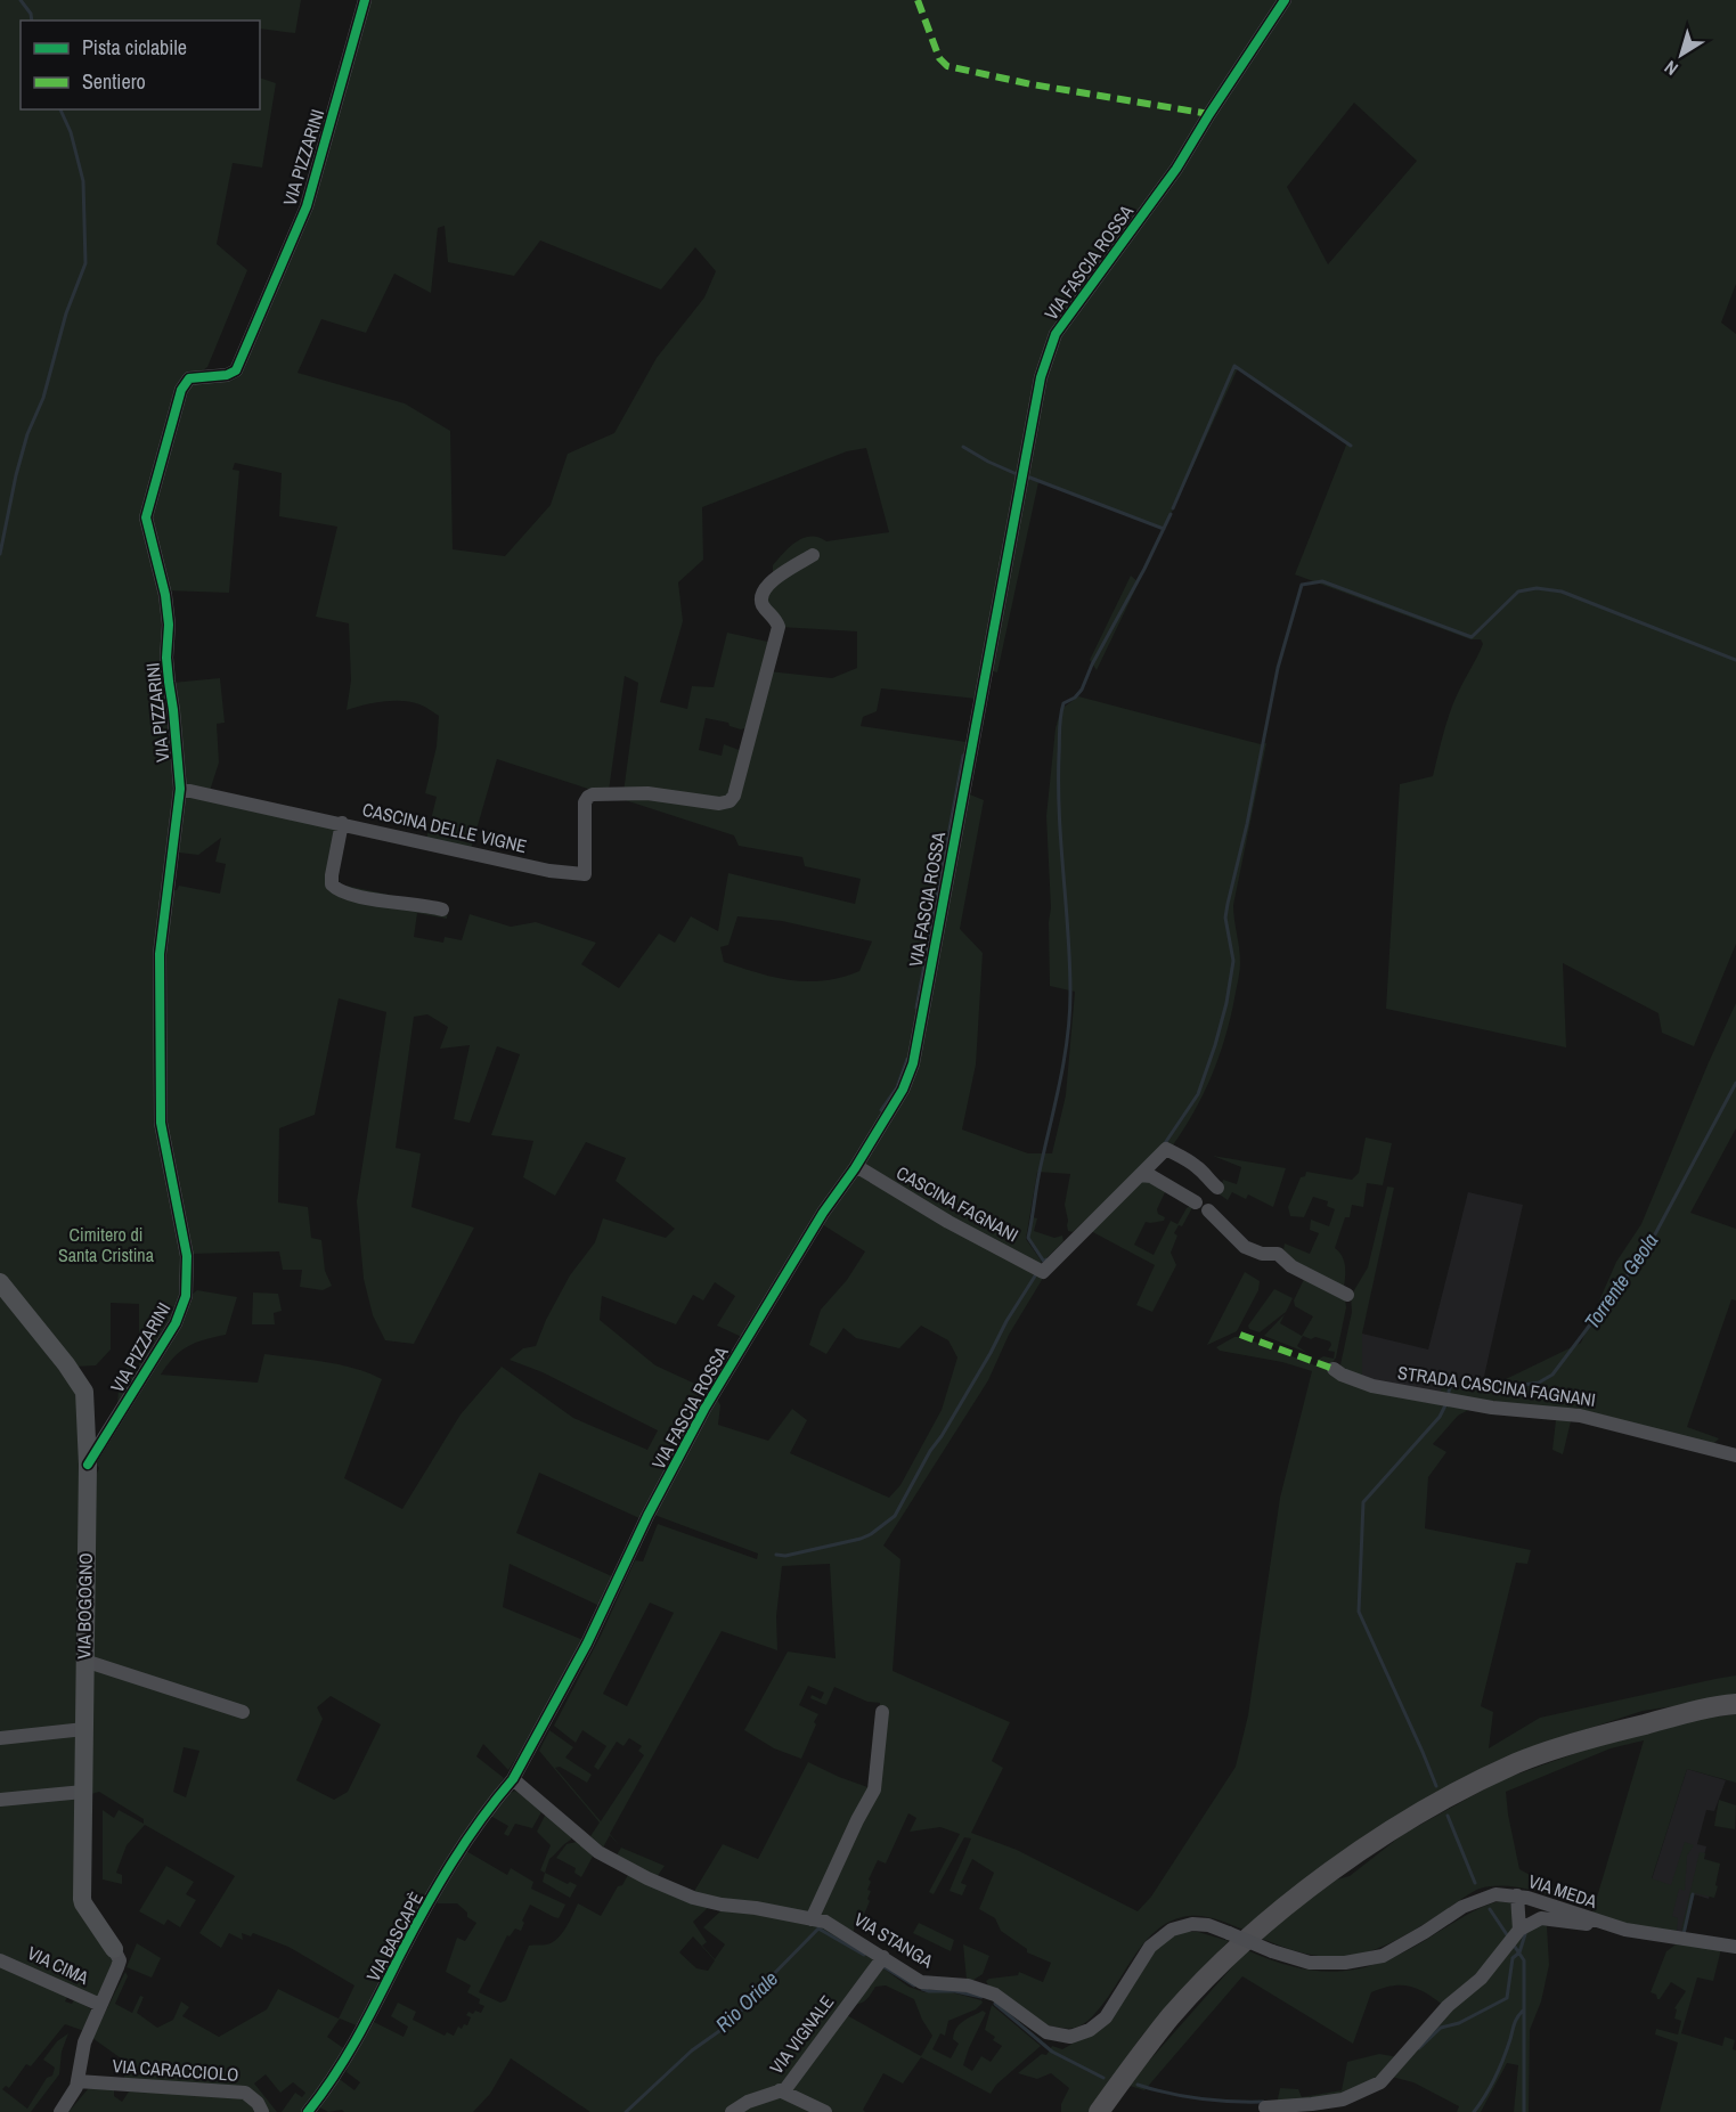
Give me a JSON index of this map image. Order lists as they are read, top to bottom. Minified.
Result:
{"streets":{"main road":["VIA BOGOGNO"],"street":["VIA PIZZARINI","VIA FASCIA ROSSA","CASCINA DELLE VIGNE","CASCINA FAGNANI","STRADA CASCINA FAGNANI","VIA MEDA","VIA BASCAPÈ","VIA STANGA","VIA CIMA","VIA VIGNALE","VIA CARACCIOLO"]},"crossings":[["VIA PIZZARINI","CASCINA DELLE VIGNE"],["VIA PIZZARINI","VIA BOGOGNO"],["VIA FASCIA ROSSA","CASCINA FAGNANI"],["VIA FASCIA ROSSA","VIA BASCAPÈ"],["VIA FASCIA ROSSA","VIA STANGA"],["VIA MEDA","VIA STANGA"],["VIA BASCAPÈ","VIA STANGA"],["VIA STANGA","VIA VIGNALE"]],"water":["Torrente Geola","Rio Oriale"],"parks":["Cimitero di Santa Cristina"],"legend":["Pista ciclabile","Sentiero"],"north":"bottom left"}
